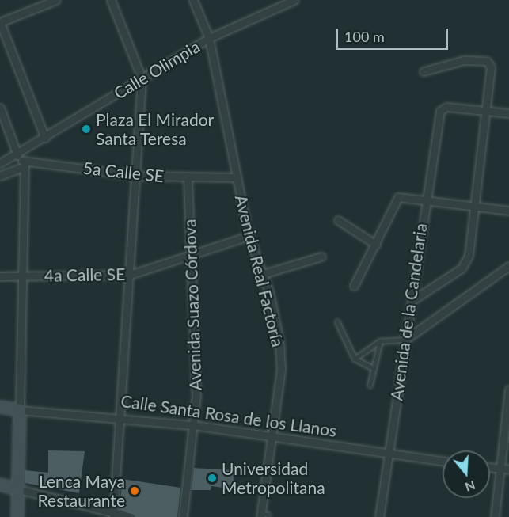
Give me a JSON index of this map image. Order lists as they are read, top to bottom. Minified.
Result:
{"streets":{"street":["Calle Olimpia","5a Calle SE","Avenida Real Factoría","4a Calle SE","Avenida Suazo Córdova","Avenida de la Candelaria","Calle Santa Rosa de los Llanos"]},"crossings":[["Calle Olimpia","5a Calle SE"],["Calle Olimpia","Avenida Real Factoría"],["5a Calle SE","Avenida Real Factoría"],["5a Calle SE","Avenida Suazo Córdova"],["Avenida Real Factoría","4a Calle SE"],["Avenida Real Factoría","Calle Santa Rosa de los Llanos"],["4a Calle SE","Avenida Suazo Córdova"],["Avenida Suazo Córdova","Calle Santa Rosa de los Llanos"],["Avenida de la Candelaria","Calle Santa Rosa de los Llanos"]],"places":["Plaza El Mirador Santa Teresa","Universidad Metropolitana","Lenca Maya Restaurante"],"scale_bar":"100 m","north":"bottom"}
